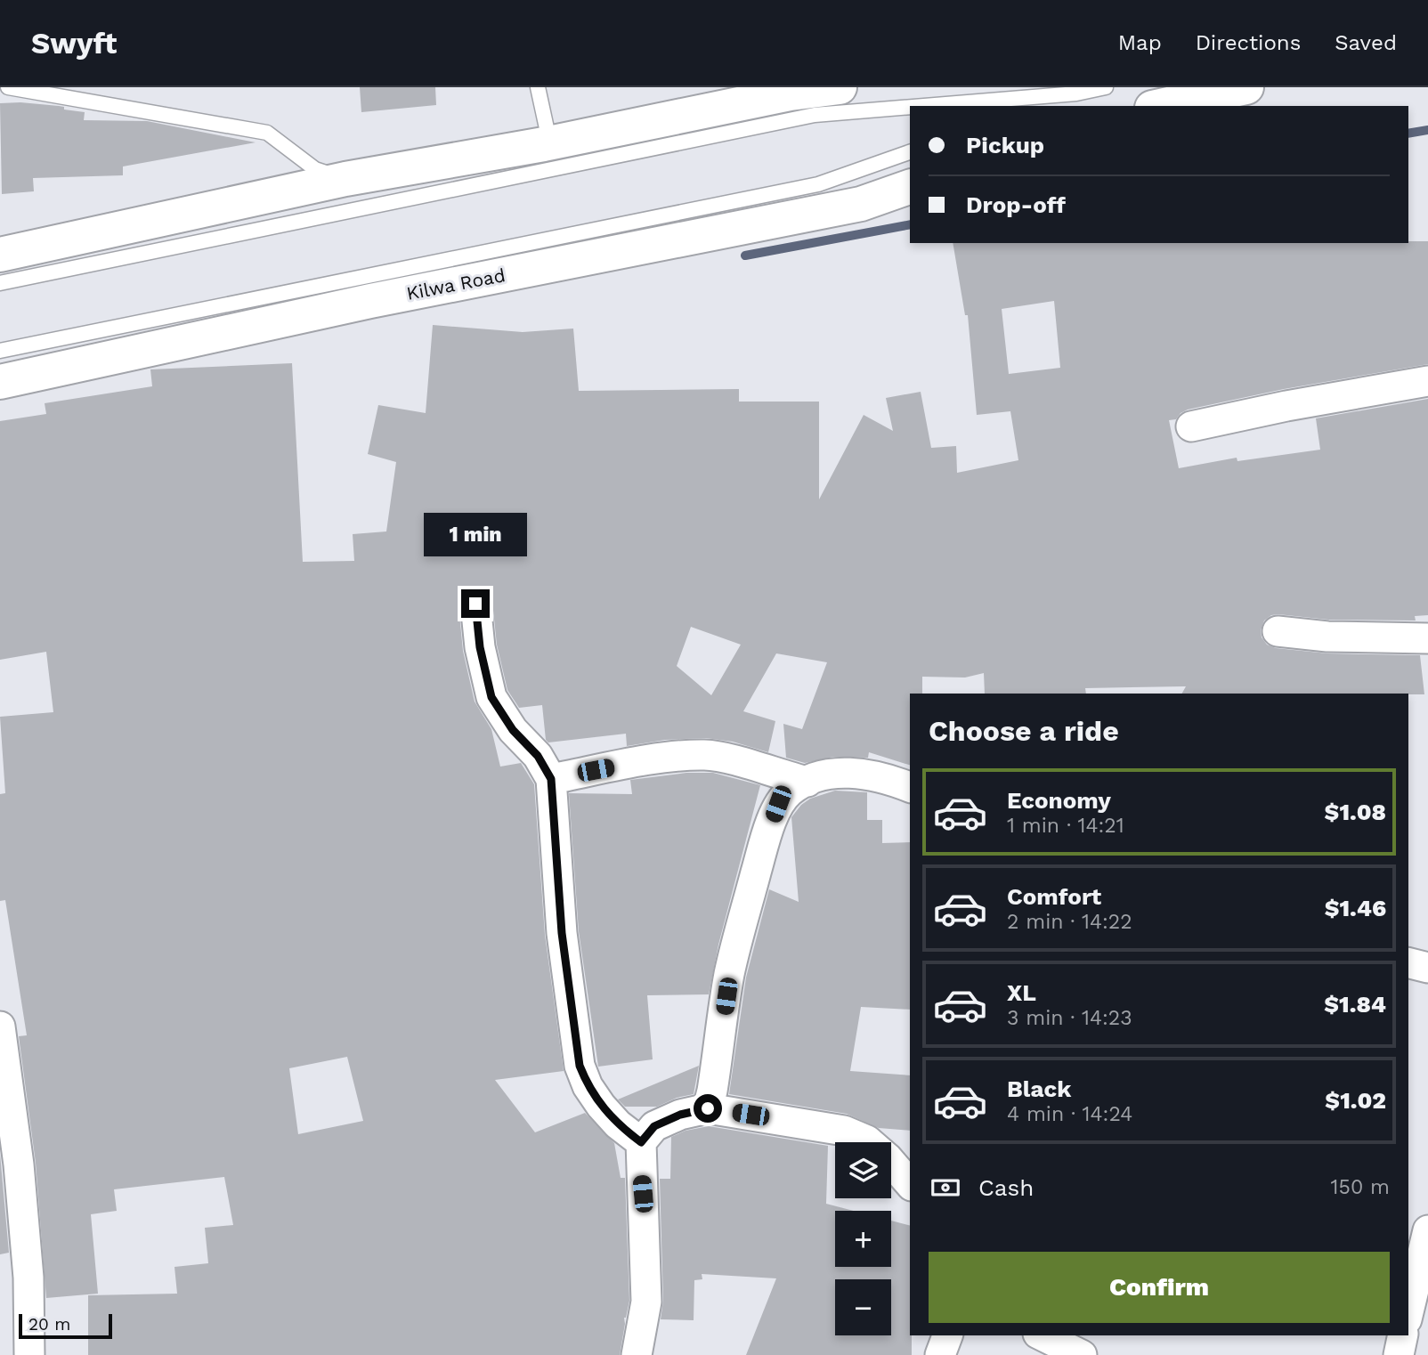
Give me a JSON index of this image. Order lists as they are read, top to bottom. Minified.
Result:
{"streets":{"highway":["Kilwa Road"]},"scale_bar":"20 m","page":{"header":"Swyft","nav":["Map","Directions","Saved"],"banner":["Pickup","Drop-off"],"bubble":"1 min","heading":"Choose a ride","list":[{"name":"Economy","note":"1 min · 14:21","value":"$1.08"},{"name":"Comfort","note":"2 min · 14:22","value":"$1.46"},{"name":"XL","note":"3 min · 14:23","value":"$1.84"},{"name":"Black","note":"4 min · 14:24","value":"$1.02"}],"map_buttons":["+","−"],"pay":["Cash","150 m"],"buttons":"Confirm","scale":"20 m"}}
